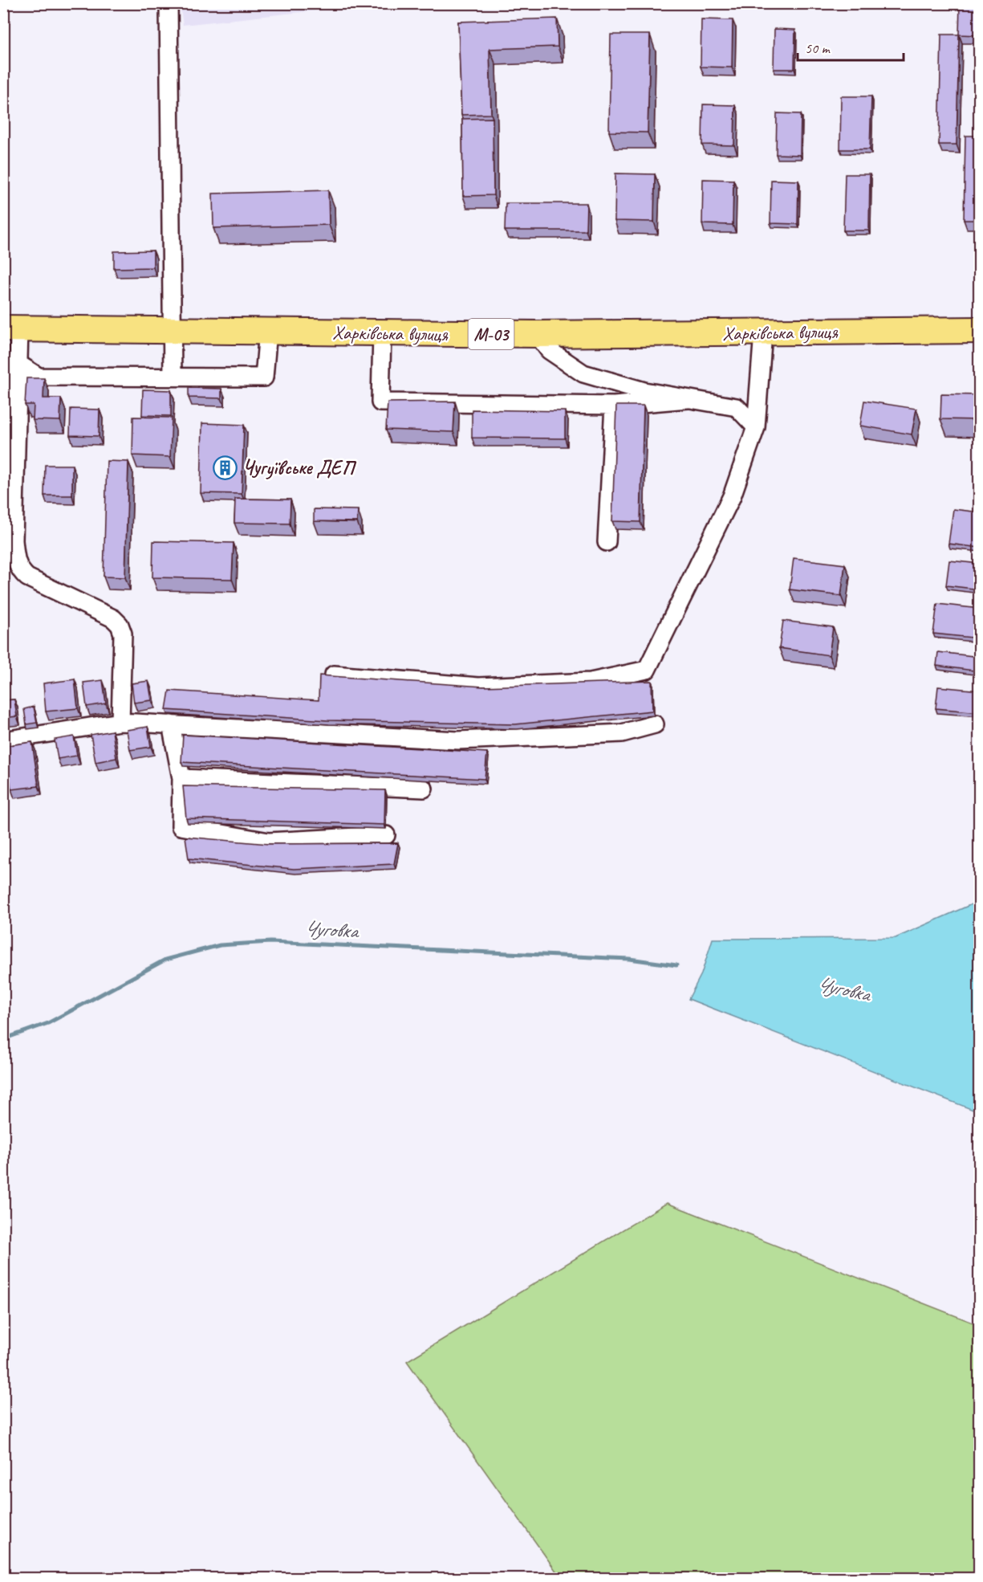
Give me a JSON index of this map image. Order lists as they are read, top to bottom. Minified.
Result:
{"streets":{"highway":["Харківська вулиця","М-03"]},"water":["Чуговка"],"places":{"building":["Чугуївське ДЕП"]},"scale_bar":"50 m"}
